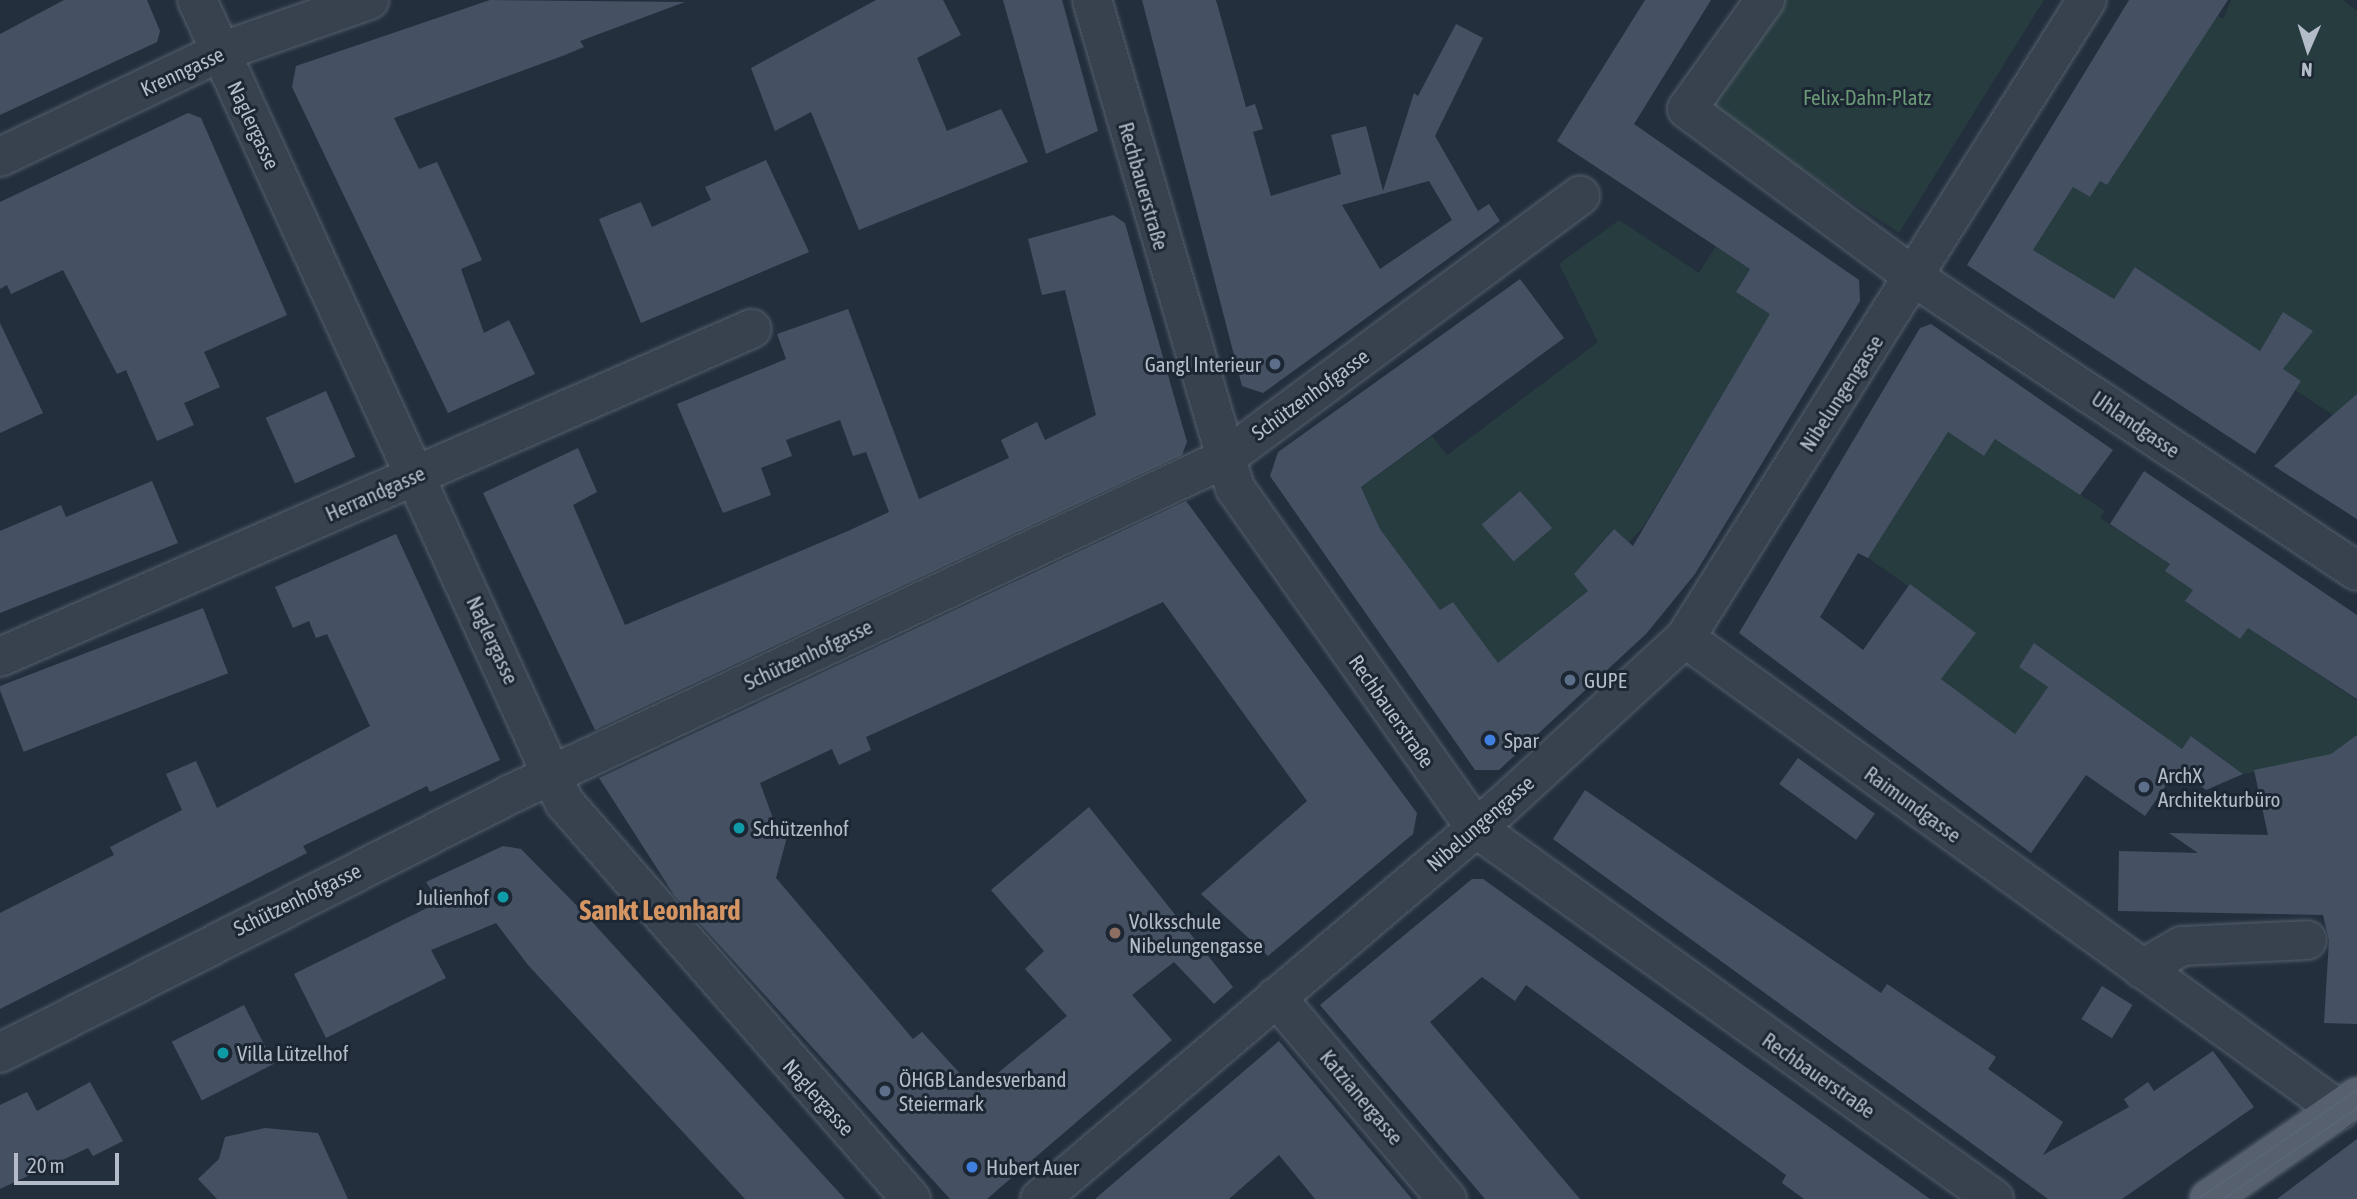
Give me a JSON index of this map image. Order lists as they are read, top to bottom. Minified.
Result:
{"streets":{"street":["Krenngasse","Naglergasse","Rechbauerstraße","Nibelungengasse","Schützenhofgasse","Uhlandgasse","Herrandgasse","Raimundgasse","Katzianergasse"]},"crossings":[["Krenngasse","Naglergasse"],["Naglergasse","Schützenhofgasse"],["Naglergasse","Herrandgasse"],["Rechbauerstraße","Nibelungengasse"],["Rechbauerstraße","Schützenhofgasse"],["Nibelungengasse","Uhlandgasse"],["Nibelungengasse","Raimundgasse"],["Nibelungengasse","Katzianergasse"]],"districts":["Sankt Leonhard"],"parks":["Felix-Dahn-Platz"],"places":["Gangl Interieur","GUPE","Spar","ArchX Architekturbüro","Schützenhof","Julienhof","Volksschule Nibelungengasse","Villa Lützelhof","ÖHGB Landesverband Steiermark","Hubert Auer"],"scale_bar":"20 m","north":"bottom"}
